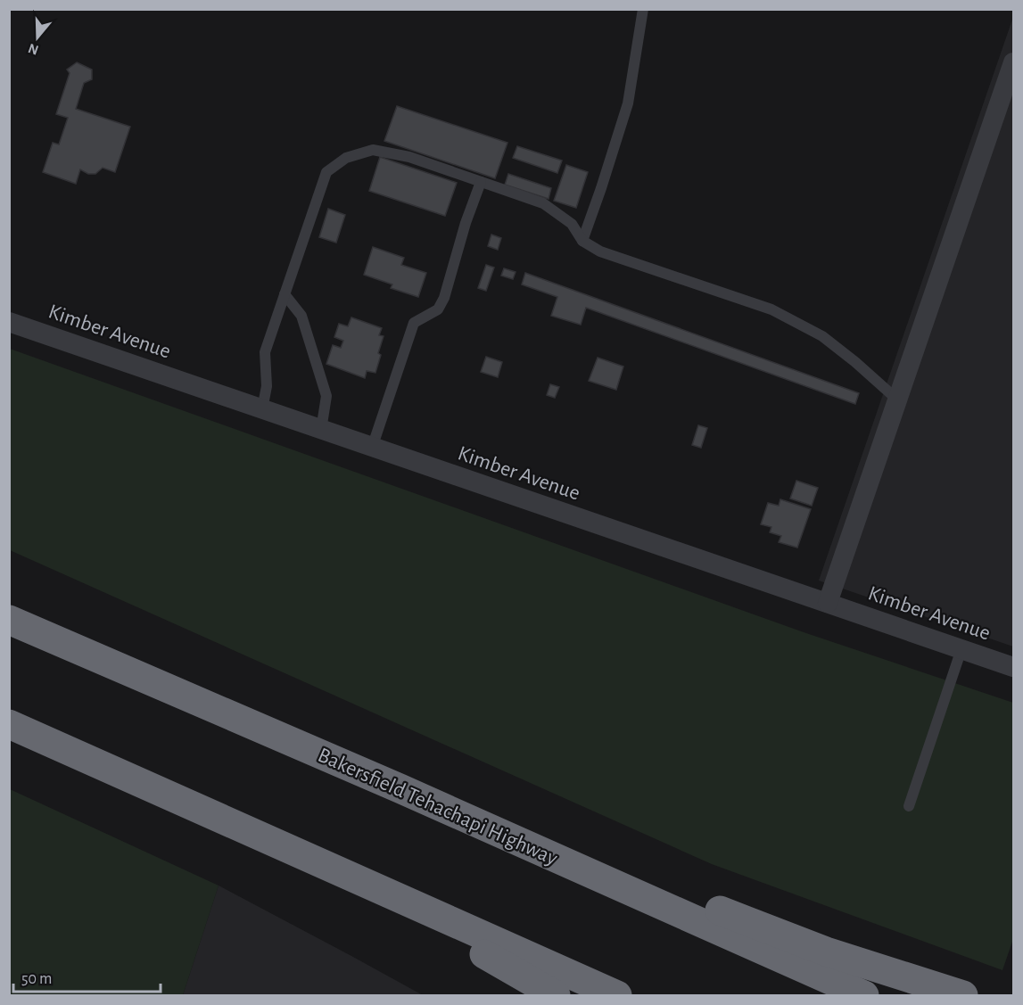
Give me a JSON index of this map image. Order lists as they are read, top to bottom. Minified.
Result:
{"streets":{"highway":["Bakersfield Tehachapi Highway"],"street":["Kimber Avenue"]},"scale_bar":"50 m","north":"bottom"}
